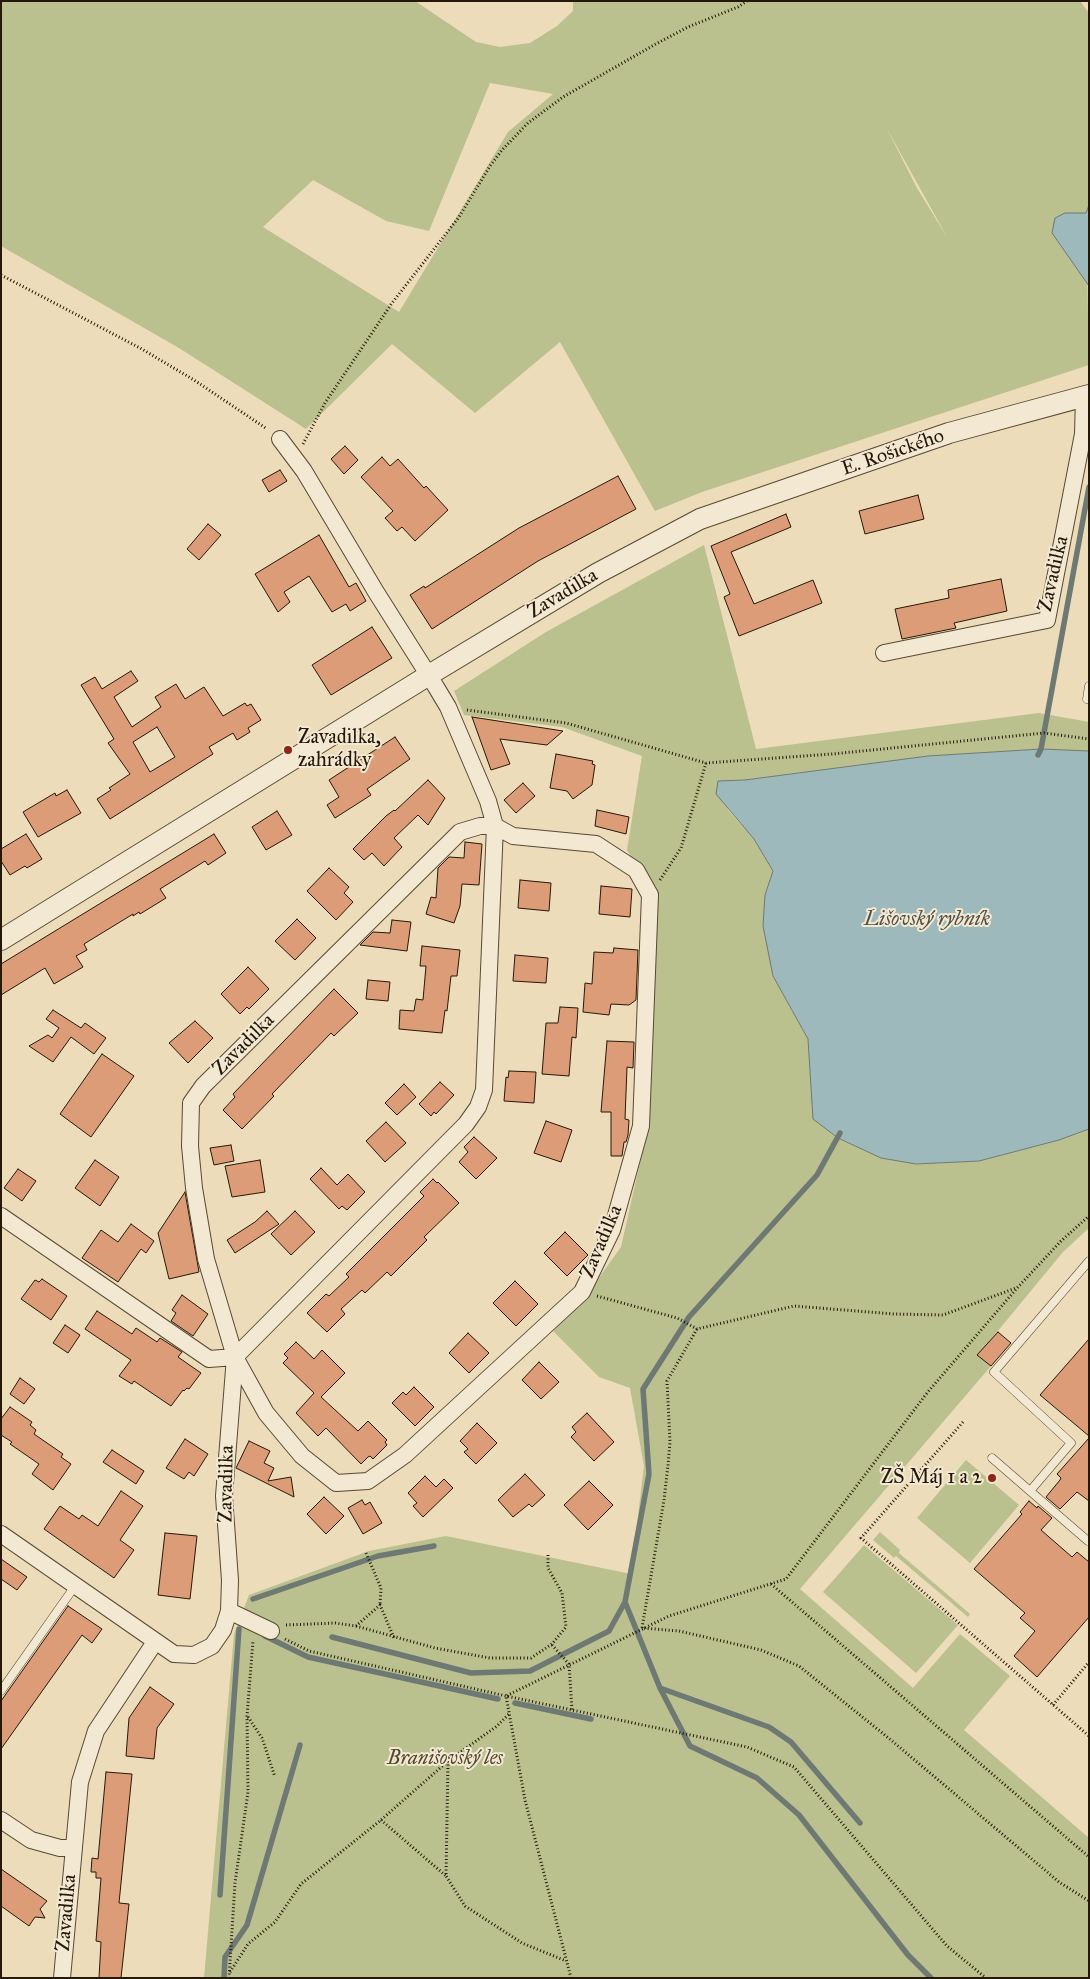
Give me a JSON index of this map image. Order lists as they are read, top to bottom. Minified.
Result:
{"streets":{"street":["E. Rošického","Zavadilka"]},"crossings":[["E. Rošického","Zavadilka"]],"water":["Lišovský rybník"],"parks":["Branišovský les"],"places":["Zavadilka, zahrádky","ZŠ Máj 1 a 2"]}
